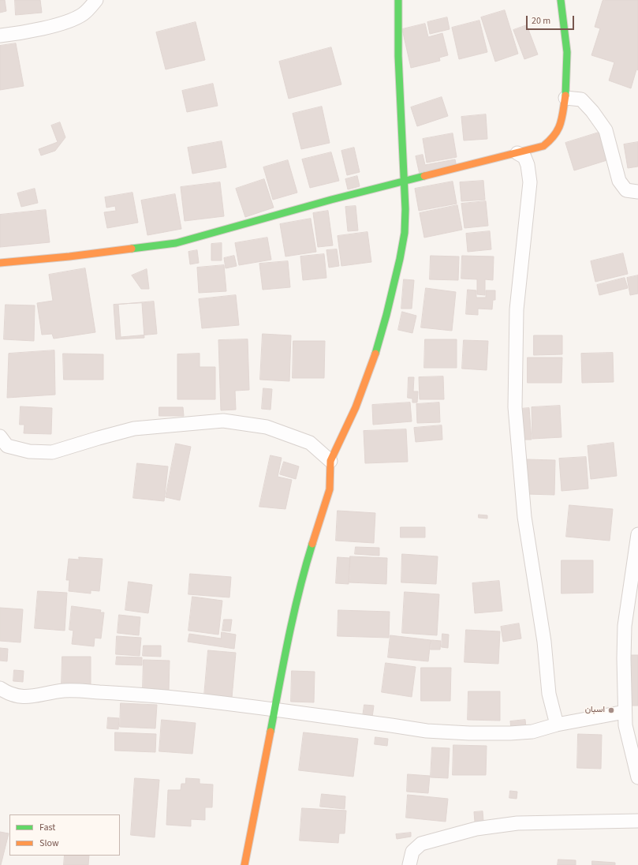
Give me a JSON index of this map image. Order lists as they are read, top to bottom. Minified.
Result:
{"places":["اسبان"],"legend":["Fast","Slow"],"scale_bar":"20 m"}
